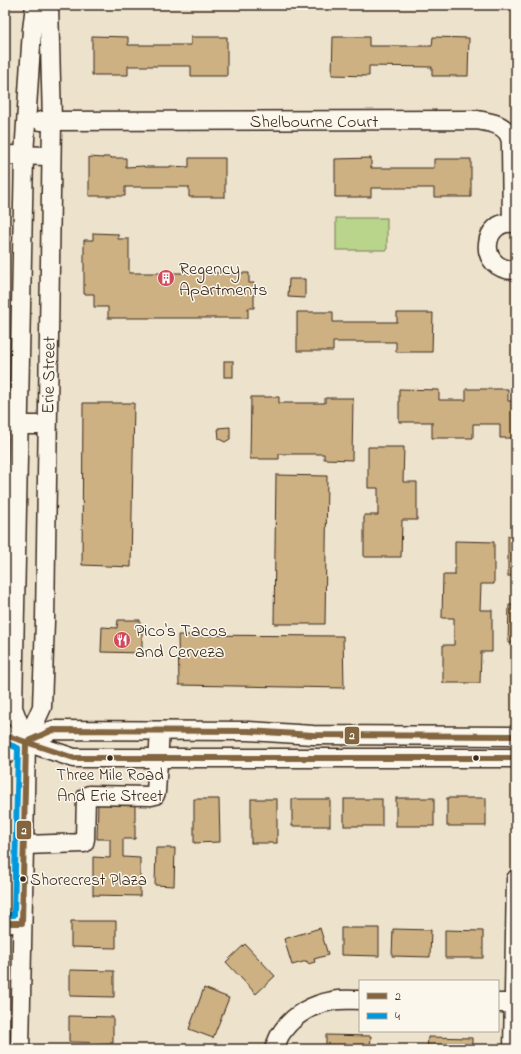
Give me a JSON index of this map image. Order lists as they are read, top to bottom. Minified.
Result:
{"streets":{"street":["Shelbourne Court","Erie Street"]},"crossings":[["Shelbourne Court","Erie Street"]],"places":{"building":["Regency Apartments"],"restaurant":["Pico's Tacos and Cerveza"],"other":["Three Mile Road And Erie Street","Shorecrest Plaza"]},"lines":["transit line 2","transit line 4"],"legend":["2","4"]}
